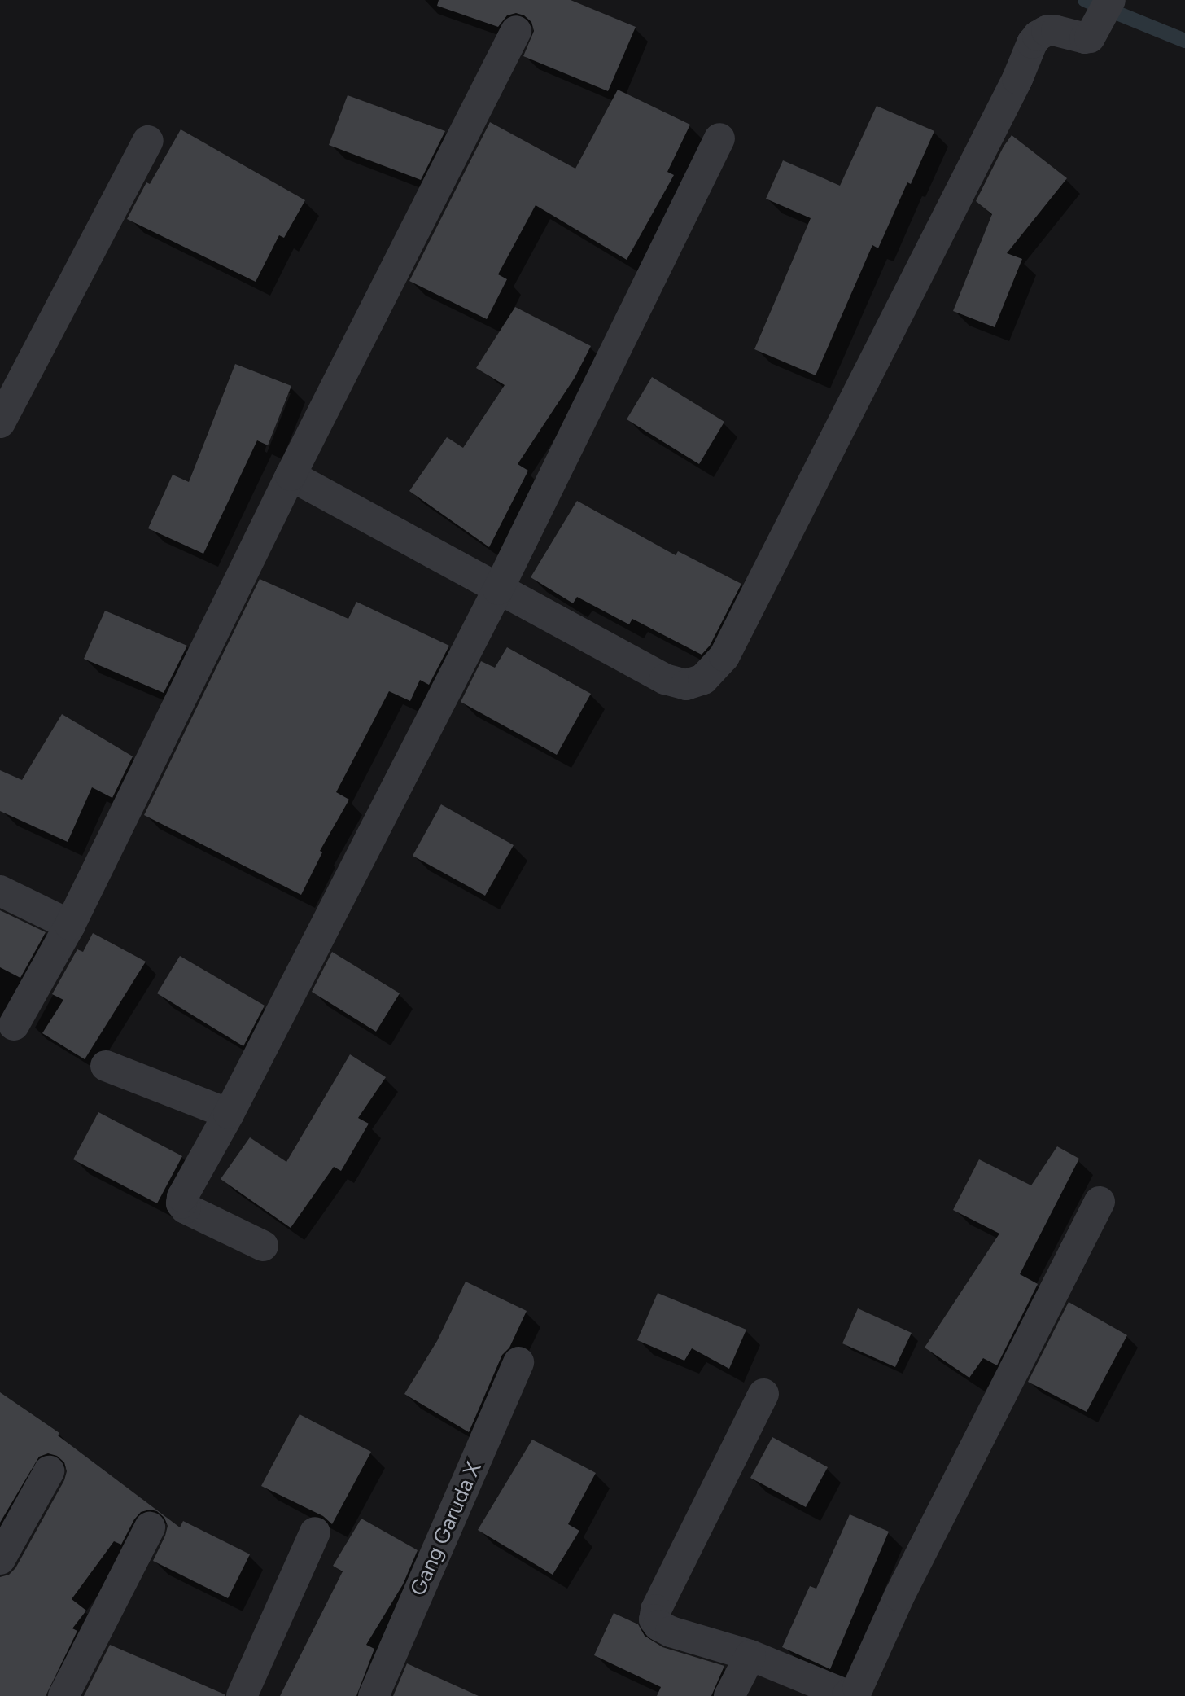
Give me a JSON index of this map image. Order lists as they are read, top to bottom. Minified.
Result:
{"streets":{"street":["Gang Garuda X"]}}
